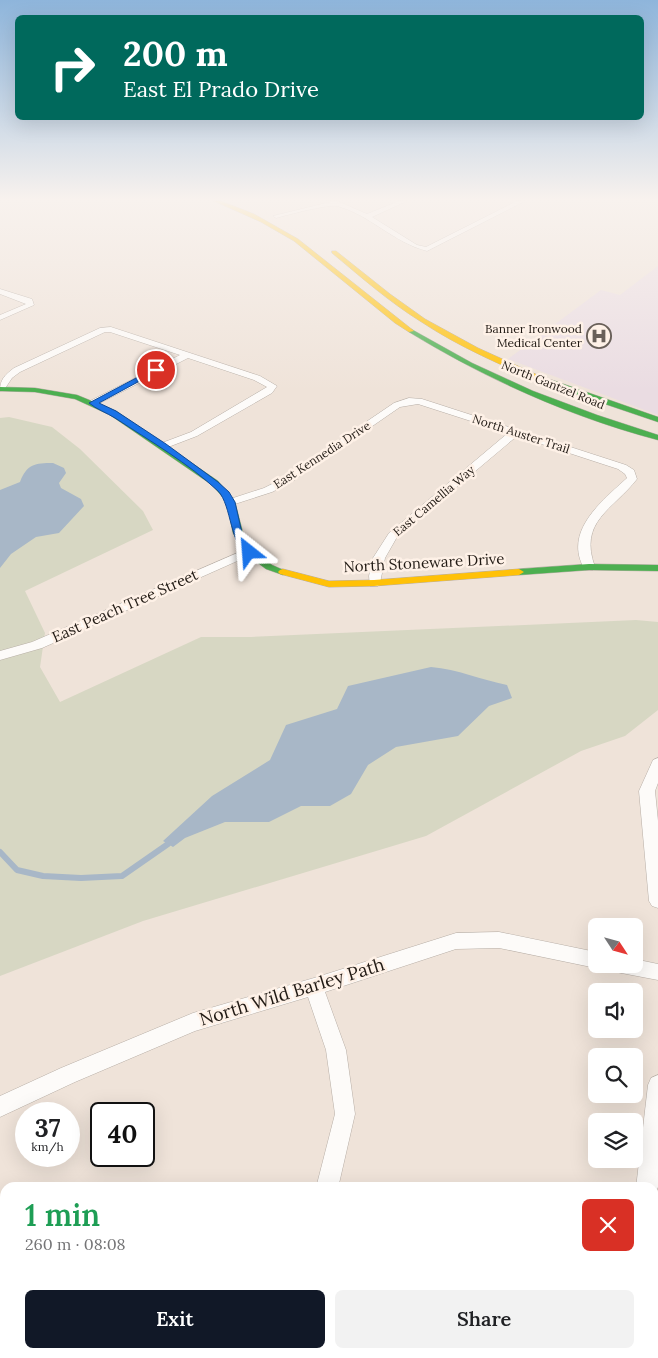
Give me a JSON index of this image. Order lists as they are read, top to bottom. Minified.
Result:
{"streets":{"main road":["North Gantzel Road","North Stoneware Drive"],"street":["North Auster Trail","East Kennedia Drive","East Camellia Way","East Peach Tree Street","North Wild Barley Path"]},"crossings":[["North Auster Trail","East Kennedia Drive"],["North Auster Trail","East Camellia Way"],["North Auster Trail","North Stoneware Drive"],["East Kennedia Drive","North Stoneware Drive"],["East Camellia Way","North Stoneware Drive"],["North Stoneware Drive","East Peach Tree Street"]],"places":{"hospital":["Banner Ironwood Medical Center"]},"north":"bottom right","page":{"turn":["200 m","East El Prado Drive"],"speed":"37 km/h","limit":"40","heading":["1 min","260 m · 08:08"],"buttons":["Exit","Share"]}}
